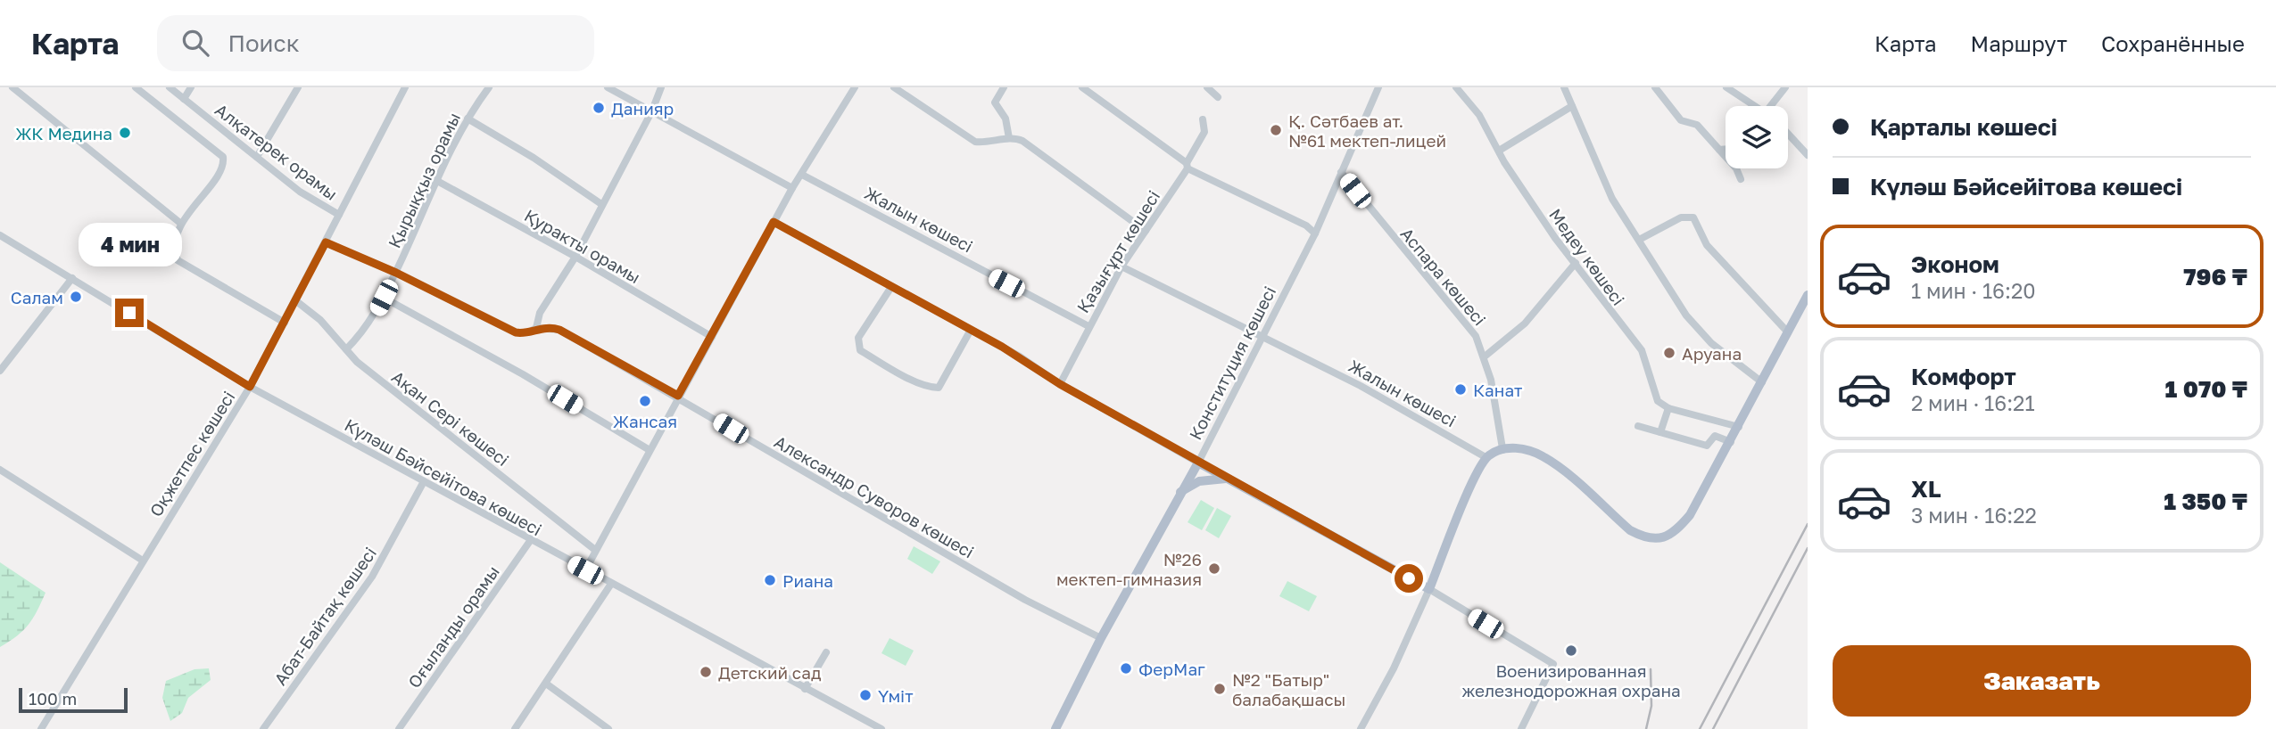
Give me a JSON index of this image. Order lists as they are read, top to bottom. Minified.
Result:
{"streets":{"main road":["Конституция көшесі"],"street":["Алқатерек орамы","Қырыққыз орамы","Жалын көшесі","Қуракты орамы","Қазығұрт көшесі","Медеу көшесі","Аспара көшесі","Ақан Сері көшесі","Оқжетпес көшесі","Күләш Бәйсейітова көшесі","Александр Суворов көшесі","Абат-Байтақ көшесі","Оғыланды орамы"]},"crossings":[["Алқатерек орамы","Оқжетпес көшесі"],["Қырыққыз орамы","Қуракты орамы"],["Қырыққыз орамы","Ақан Сері көшесі"],["Жалын көшесі","Қазығұрт көшесі"],["Жалын көшесі","Конституция көшесі"],["Аспара көшесі","Конституция көшесі"],["Конституция көшесі","Александр Суворов көшесі"],["Ақан Сері көшесі","Оқжетпес көшесі"],["Оқжетпес көшесі","Күләш Бәйсейітова көшесі"],["Күләш Бәйсейітова көшесі","Абат-Байтақ көшесі"],["Күләш Бәйсейітова көшесі","Оғыланды орамы"]],"places":["Данияр","Қ. Сәтбаев ат. №61 мектеп-лицей","ЖК Медина","Салам","Аруана","Канат","Жансая","№26 мектеп-гимназия","Риана","Военизированная железнодорожная охрана","ФерМаг","Детский сад","№2 \"Батыр\" балабақшасы","Үміт"],"scale_bar":"100 m","page":{"header":"Карта","search":"Поиск","nav":["Карта","Маршрут","Сохранённые"],"banner":["Қарталы көшесі","Күләш Бәйсейітова көшесі"],"bubble":"4 мин","list":[{"name":"Эконом","note":"1 мин · 16:20","value":"796 ₸"},{"name":"Комфорт","note":"2 мин · 16:21","value":"1 070 ₸"},{"name":"XL","note":"3 мин · 16:22","value":"1 350 ₸"}],"buttons":"Заказать","scale":"100 m"}}
